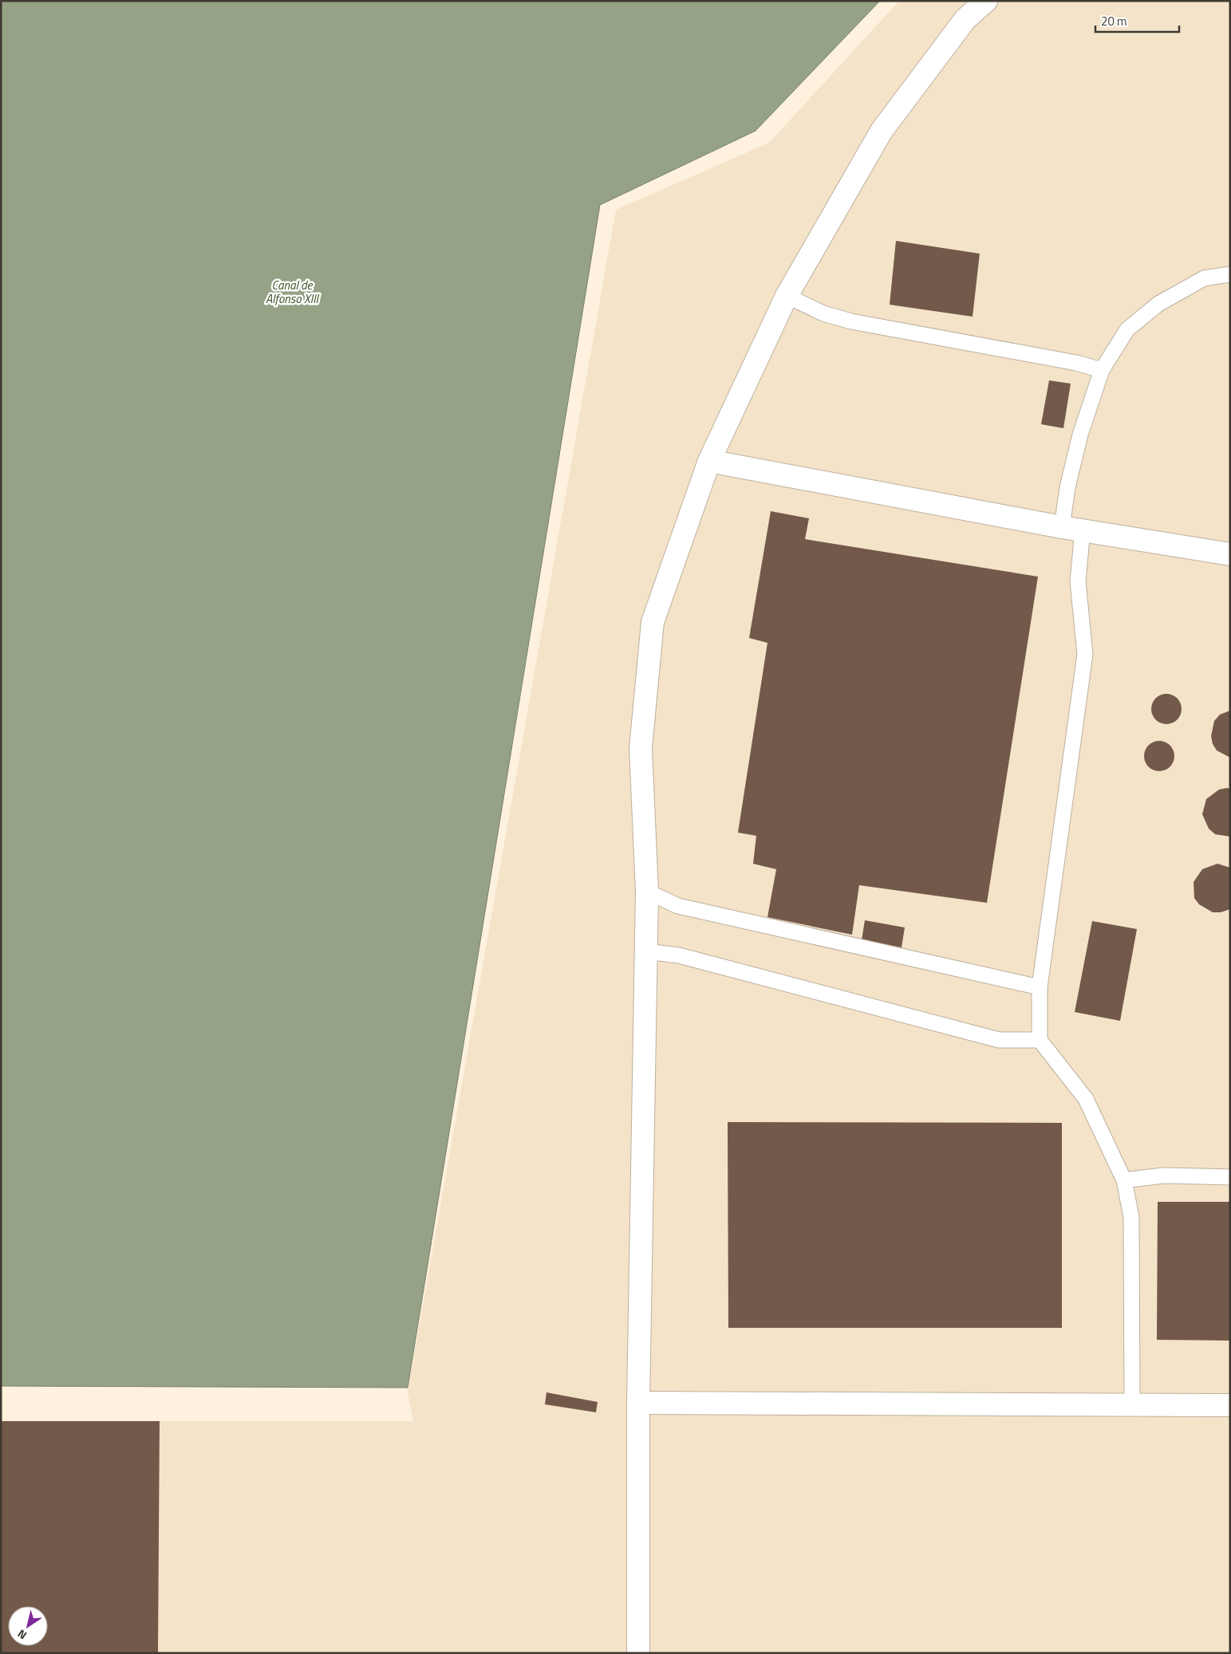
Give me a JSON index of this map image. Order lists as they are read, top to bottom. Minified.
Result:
{"water":["Canal de Alfonso XIII"],"scale_bar":"20 m","north":"bottom left"}
